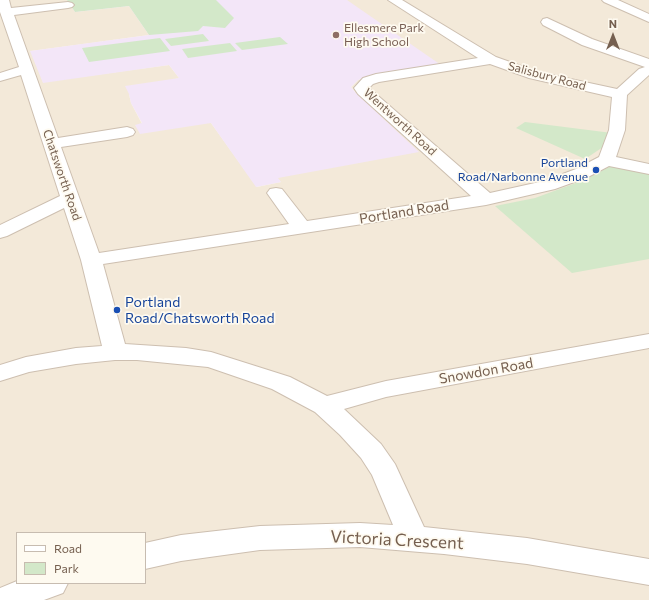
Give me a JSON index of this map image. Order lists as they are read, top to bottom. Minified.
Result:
{"streets":{"street":["Salisbury Road","Wentworth Road","Chatsworth Road","Portland Road","Snowdon Road","Victoria Crescent"]},"crossings":[["Salisbury Road","Wentworth Road"],["Wentworth Road","Portland Road"],["Chatsworth Road","Portland Road"]],"places":["Ellesmere Park High School","Portland Road/Narbonne Avenue","Portland Road/Chatsworth Road"],"legend":["Road","Park"],"north":"top"}
